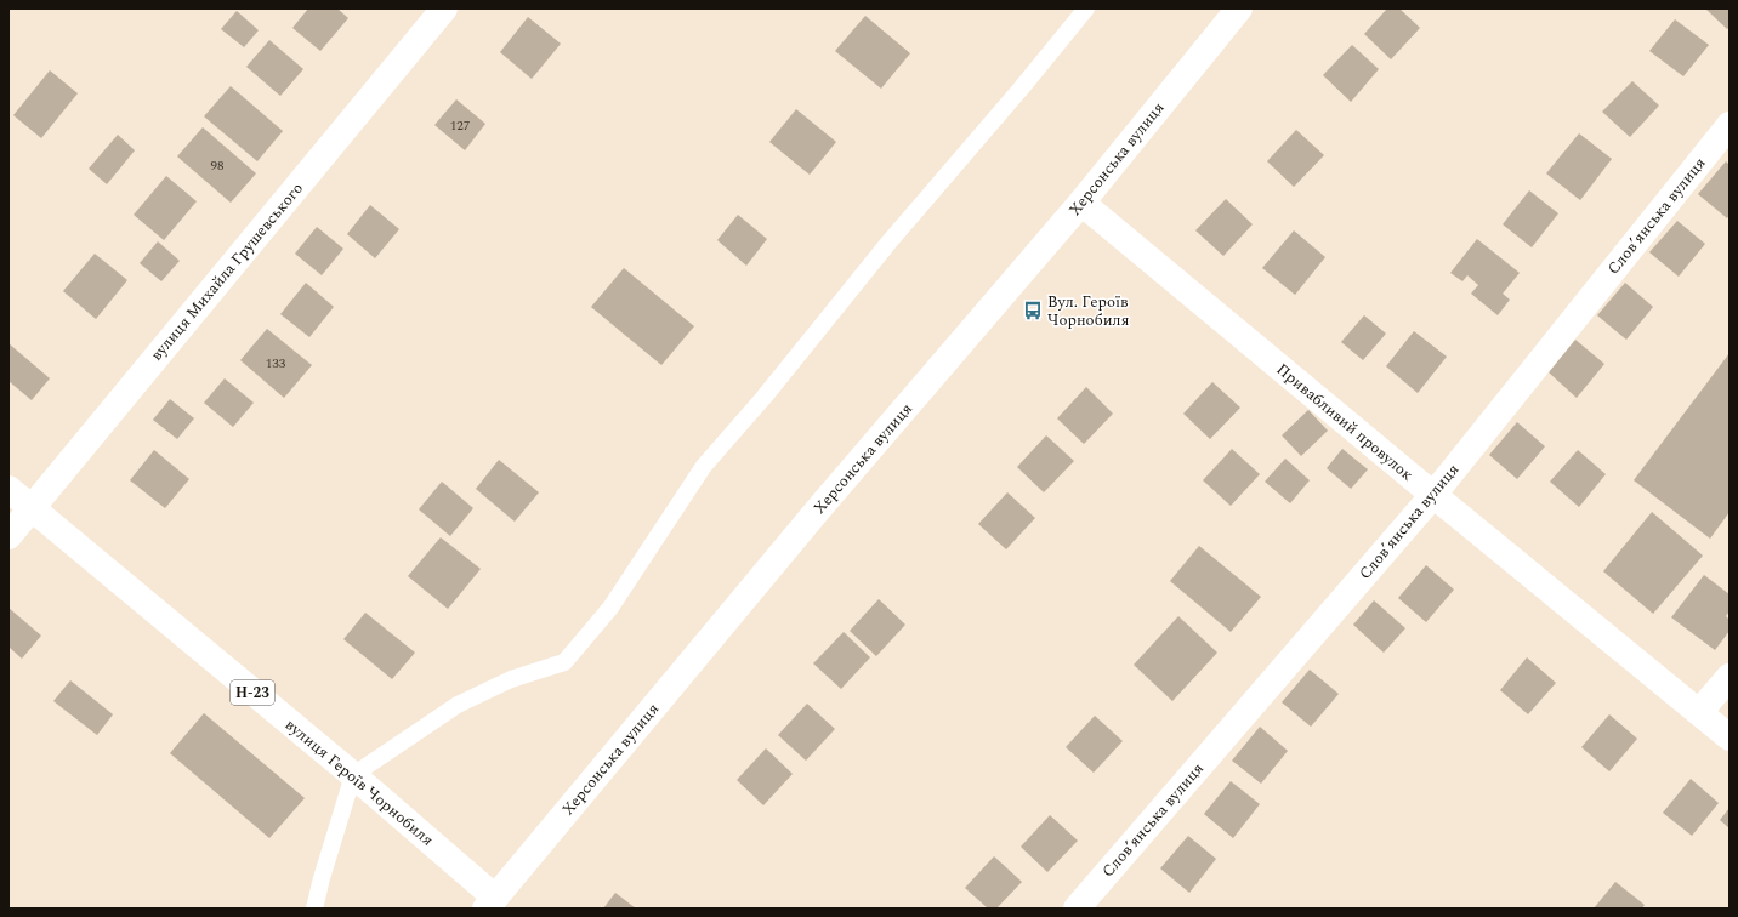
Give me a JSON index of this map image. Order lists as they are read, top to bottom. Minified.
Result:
{"streets":{"street":["Херсонська вулиця","Словʼянська вулиця","вулиця Михайла Грушевського","Привабливий провулок","Н-23","вулиця Героїв Чорнобиля"]},"crossings":[["Херсонська вулиця","Привабливий провулок"],["Херсонська вулиця","вулиця Героїв Чорнобиля"],["Словʼянська вулиця","Привабливий провулок"],["вулиця Михайла Грушевського","вулиця Героїв Чорнобиля"]],"places":{"bus stop":["Вул. Героїв Чорнобиля"]},"house_numbers":["127","98","133"]}
